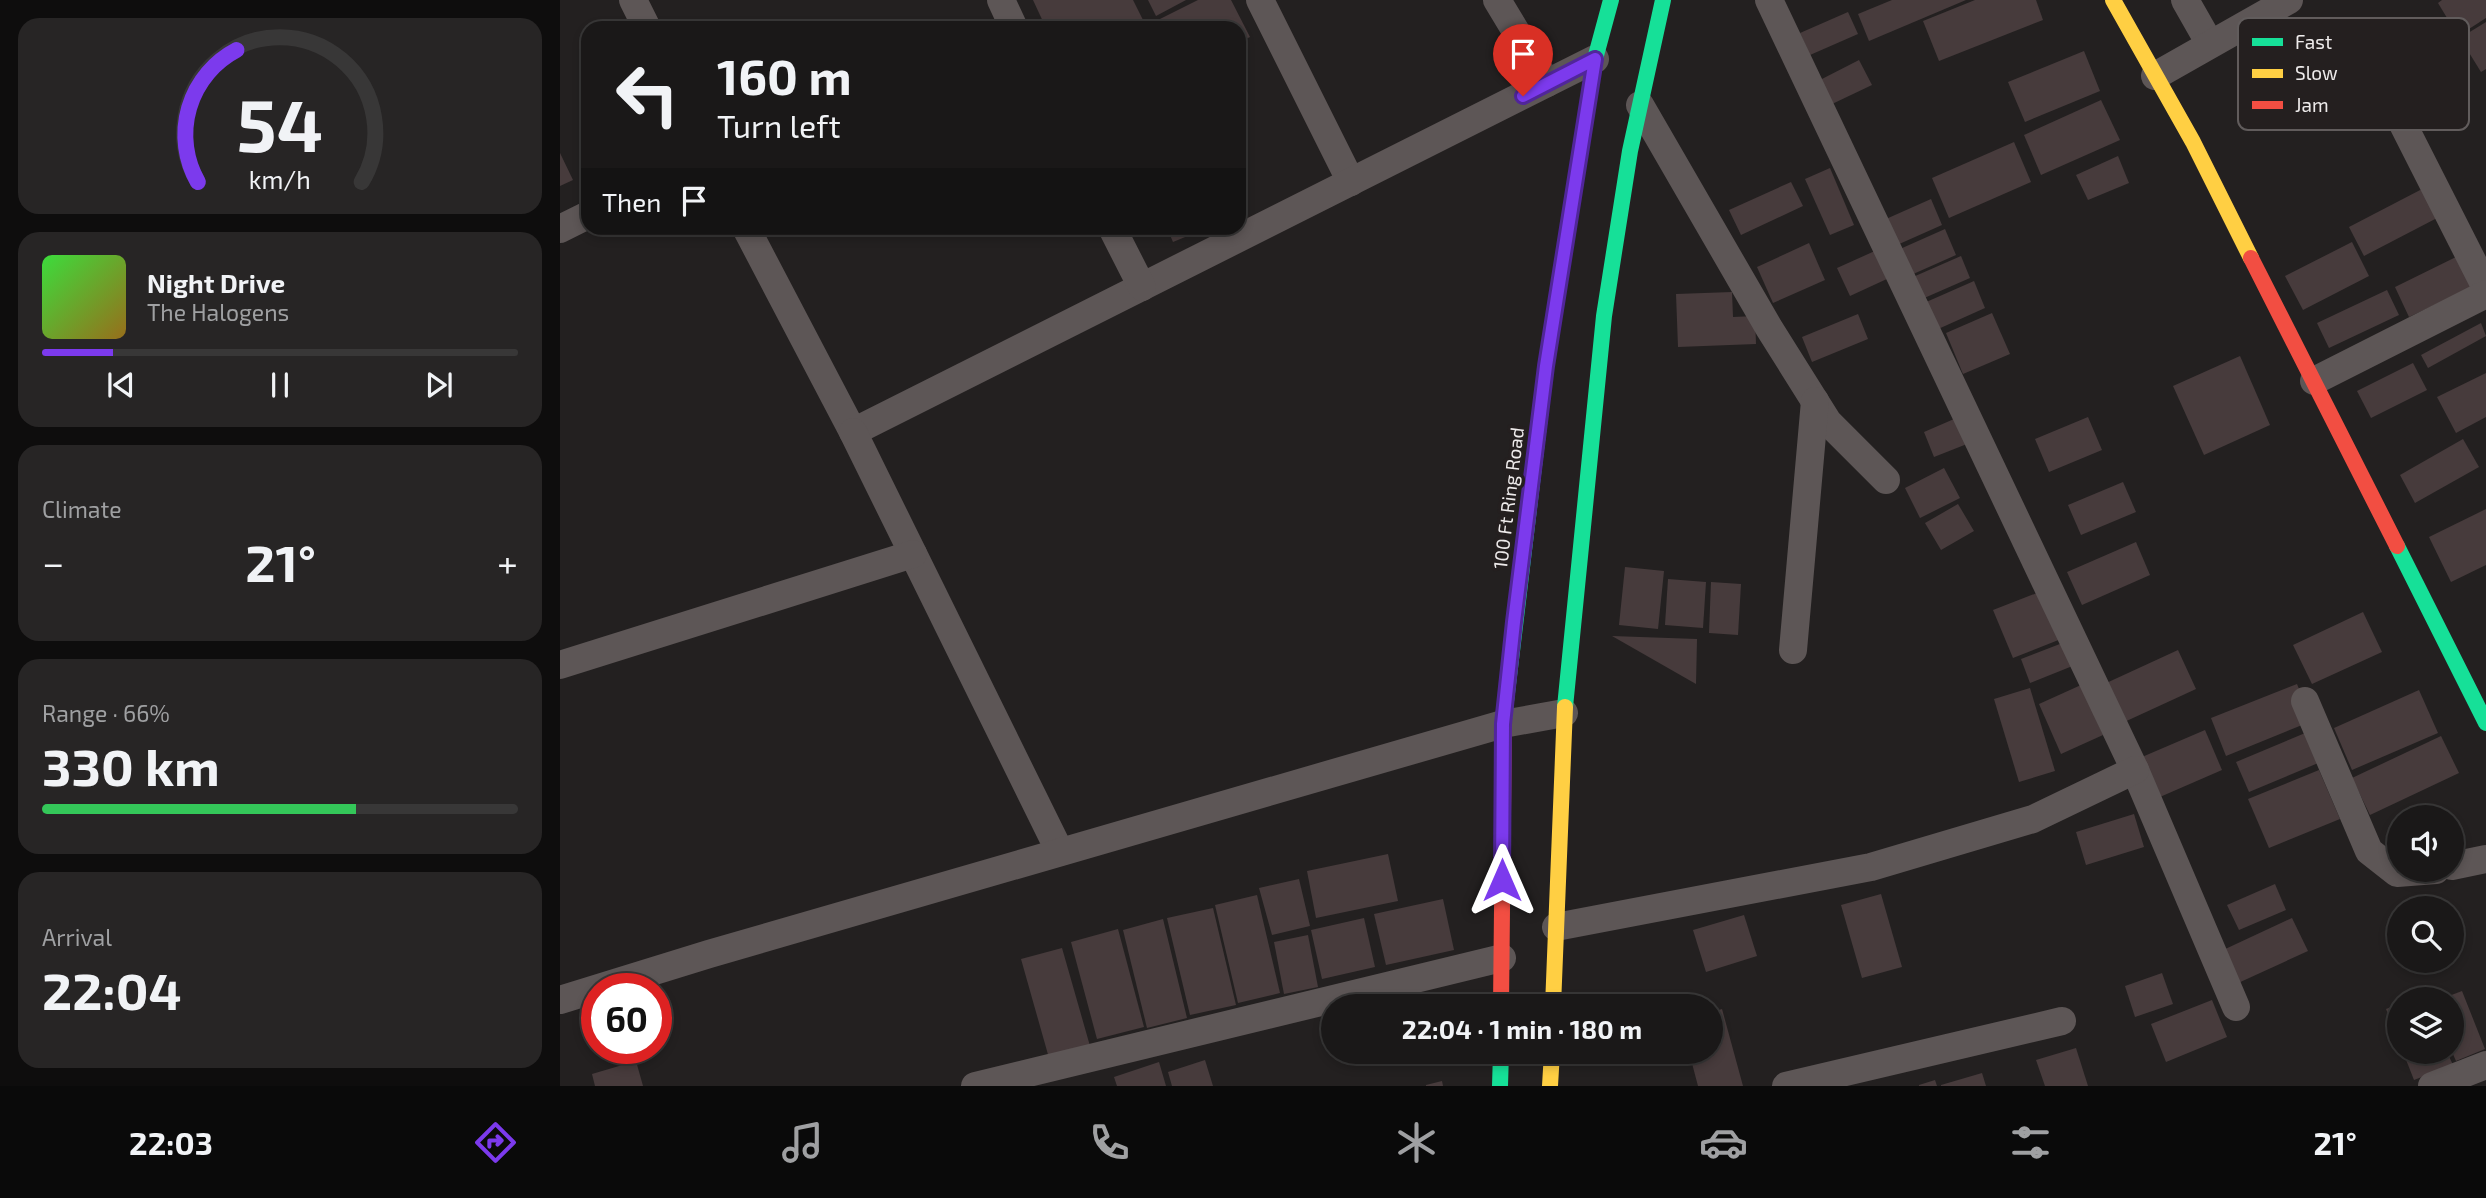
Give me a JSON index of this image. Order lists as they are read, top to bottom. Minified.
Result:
{"streets":{"main road":["100 Ft Ring Road"]},"legend":["Fast","Slow","Jam"],"page":{"turn":["160 m","Turn left"],"then":"Then","song":["Night Drive","The Halogens"],"tile":["Climate",["Range · 66%","330 km"],["Arrival","22:04"]],"heat":["−","21°","+"],"limit":"60","trip":"22:04 · 1 min · 180 m","tabs":["22:03","21°"],"gauge":["54","km/h"]}}
